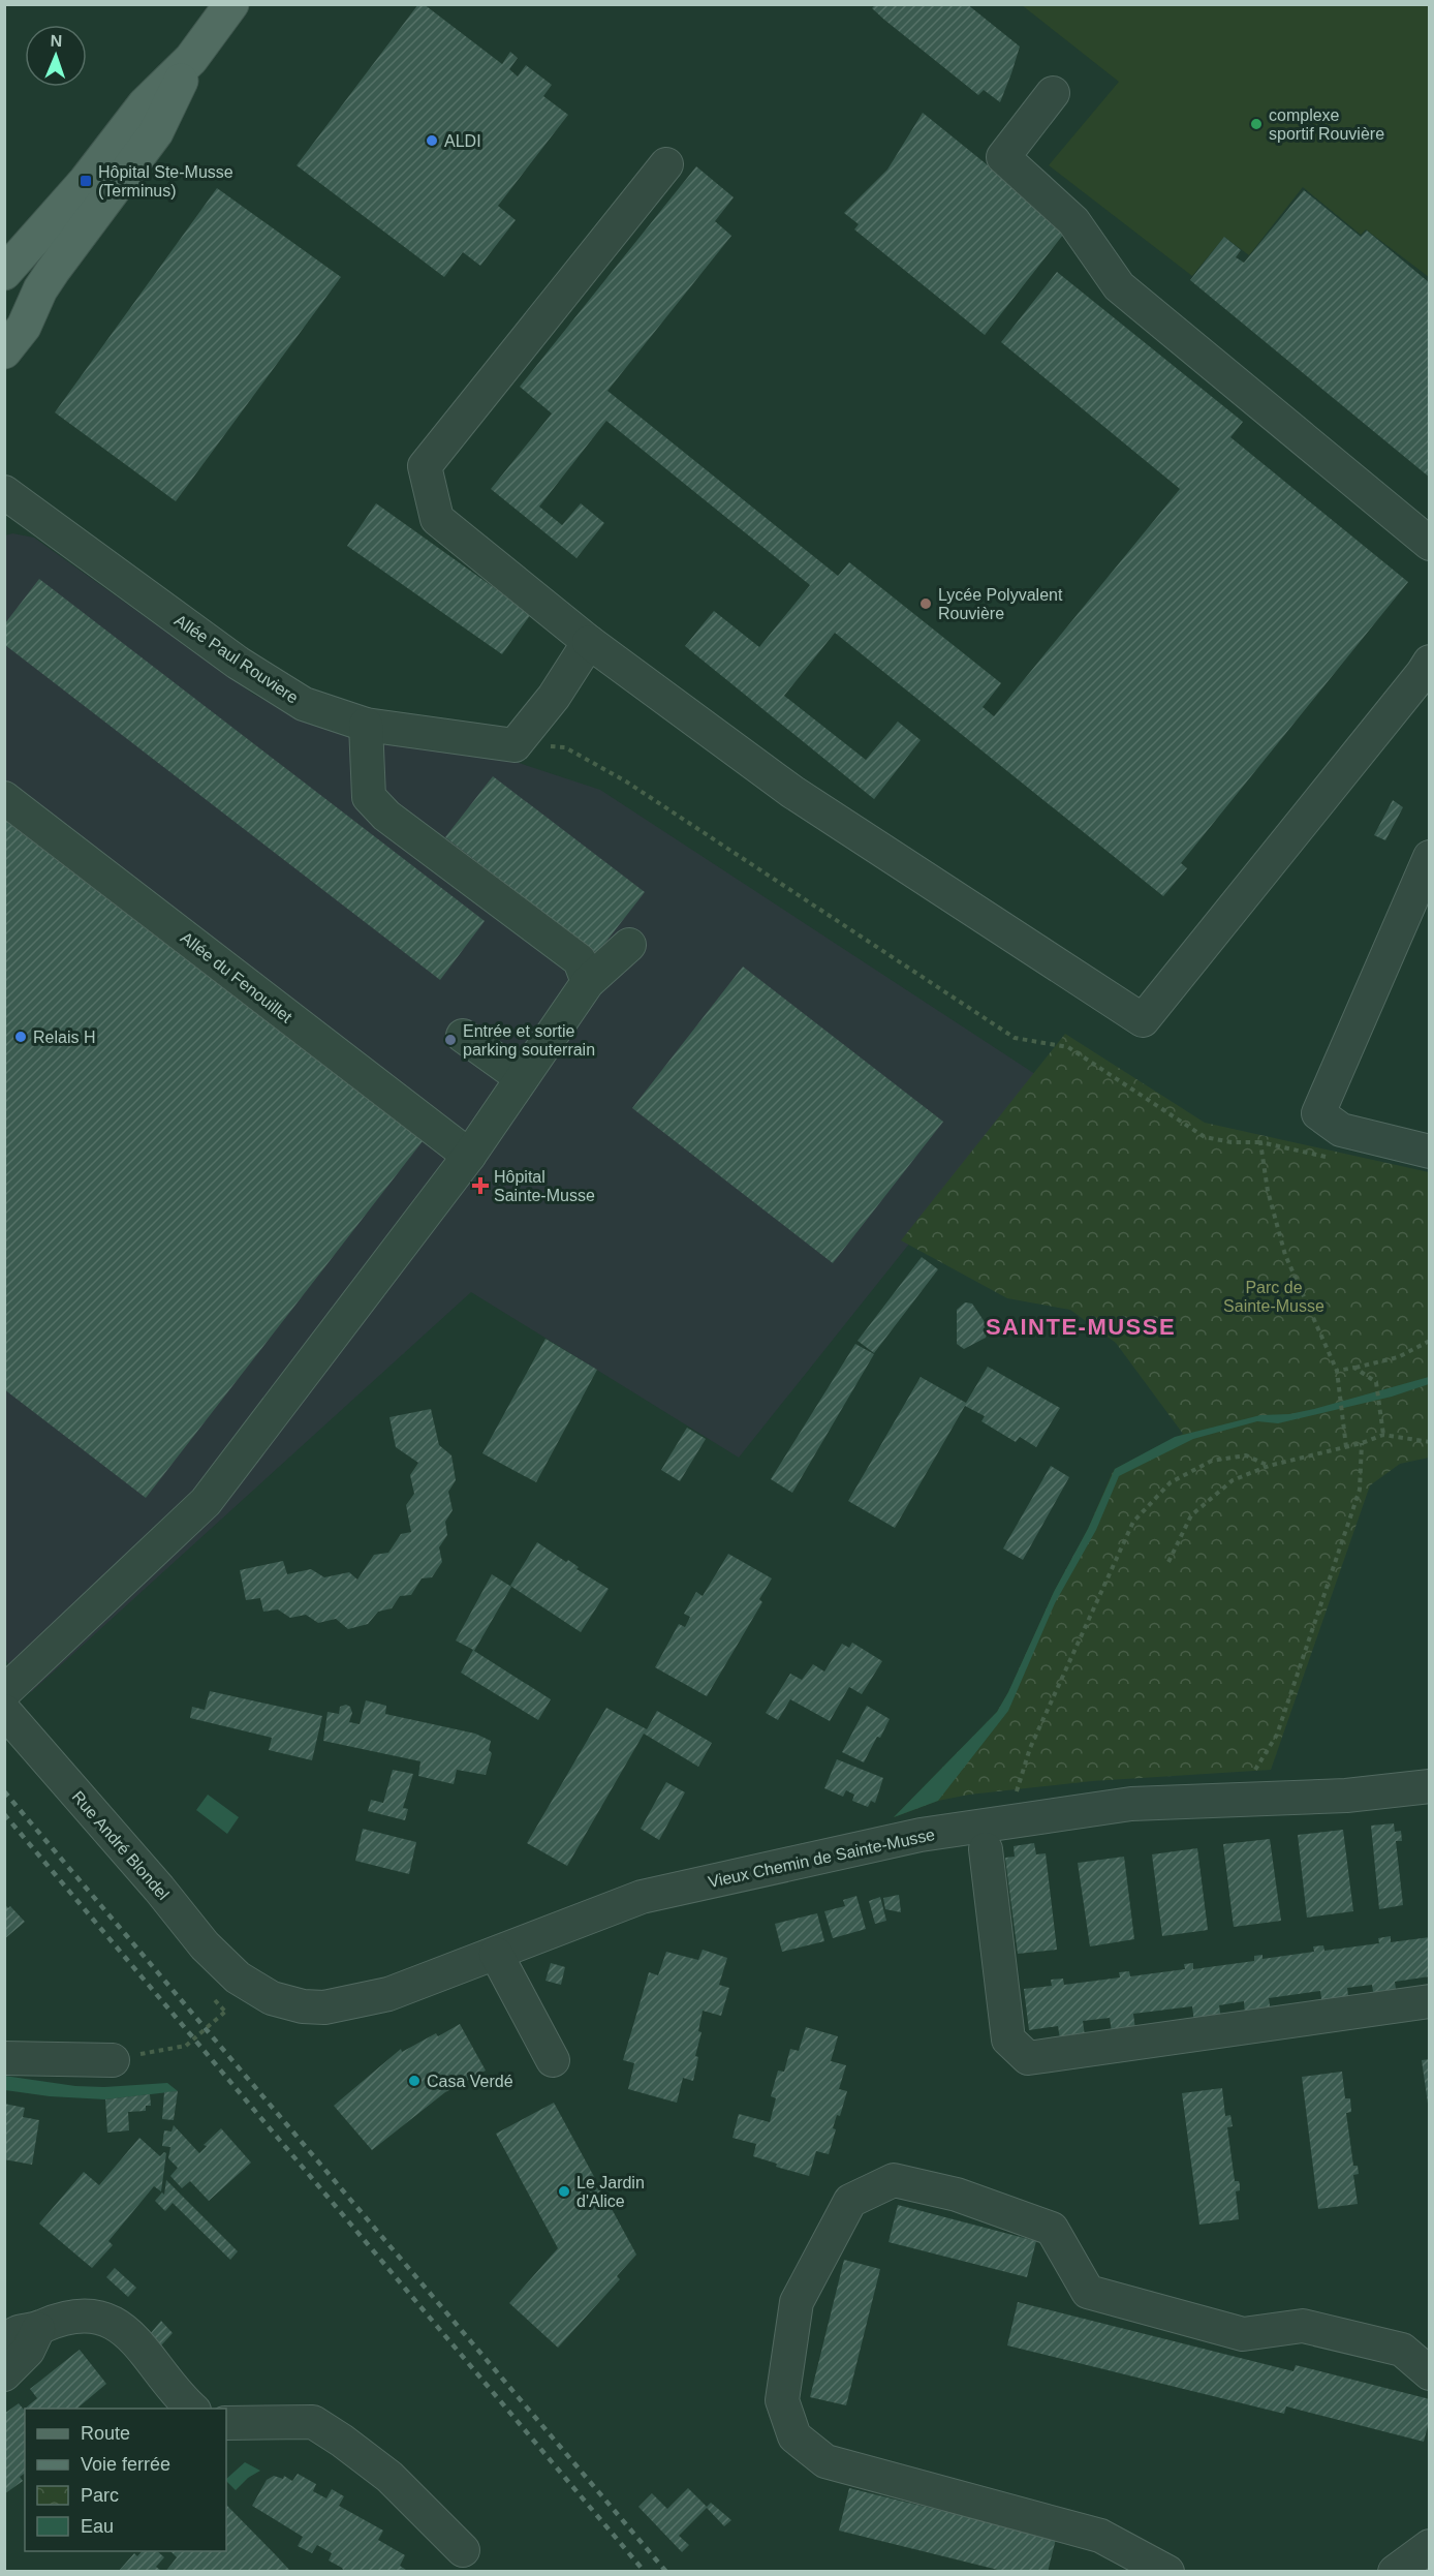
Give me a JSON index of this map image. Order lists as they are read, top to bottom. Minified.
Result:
{"streets":{"street":["Allée Paul Rouviere","Allée du Fenouillet","Rue André Blondel","Vieux Chemin de Sainte-Musse"]},"crossings":[["Rue André Blondel","Vieux Chemin de Sainte-Musse"]],"districts":["SAINTE-MUSSE"],"parks":["Parc de Sainte-Musse"],"places":{"other":["complexe sportif Rouvière","ALDI","Lycée Polyvalent Rouvière","Relais H","Entrée et sortie parking souterrain","Casa Verdé","Le Jardin d'Alice"],"transit":["Hôpital Ste-Musse (Terminus)"],"health":["Hôpital Sainte-Musse"]},"legend":["Route","Voie ferrée","Parc","Eau"],"north":"top"}
